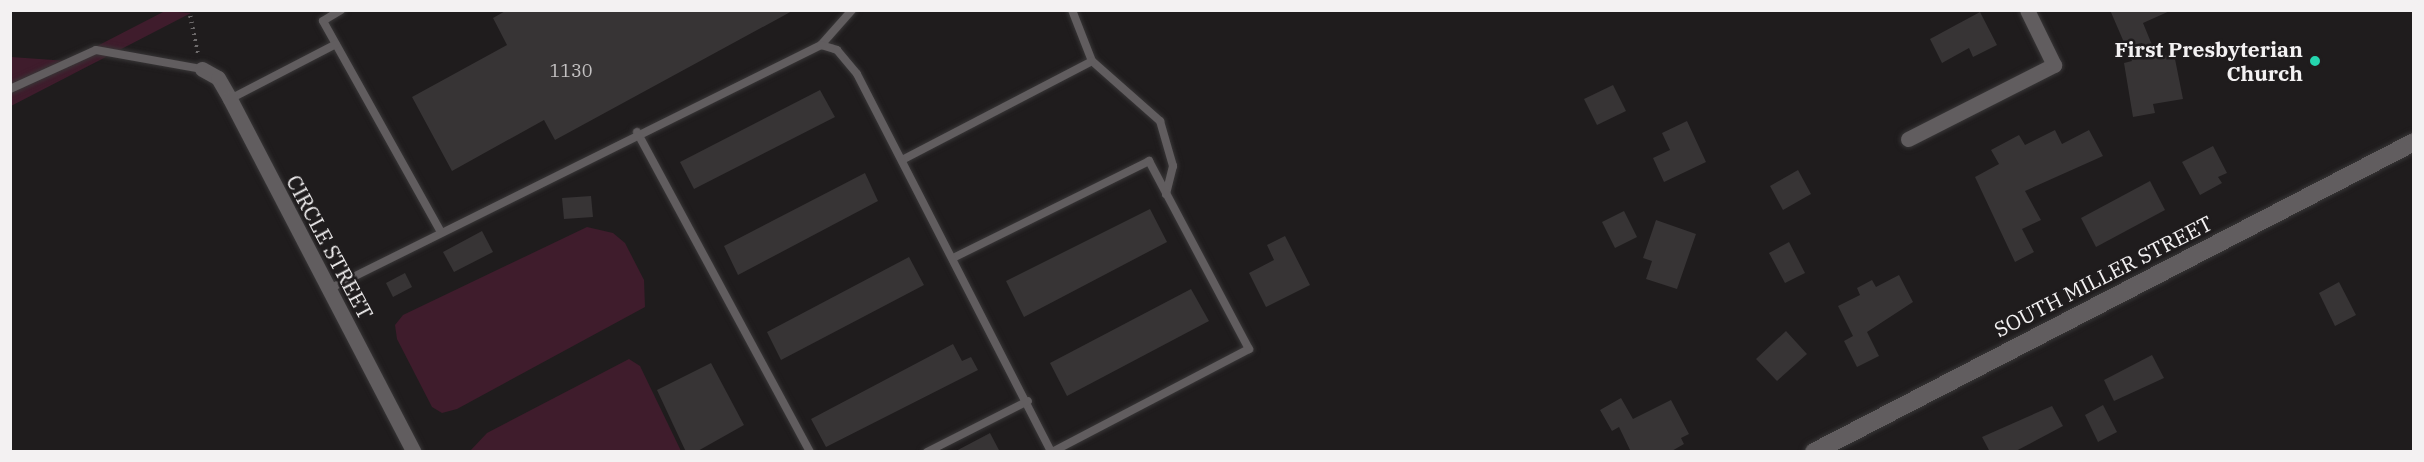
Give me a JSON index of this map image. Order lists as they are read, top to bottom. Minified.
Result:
{"streets":{"street":["CIRCLE STREET","SOUTH MILLER STREET"]},"places":["First Presbyterian Church"],"house_numbers":["1130"]}
